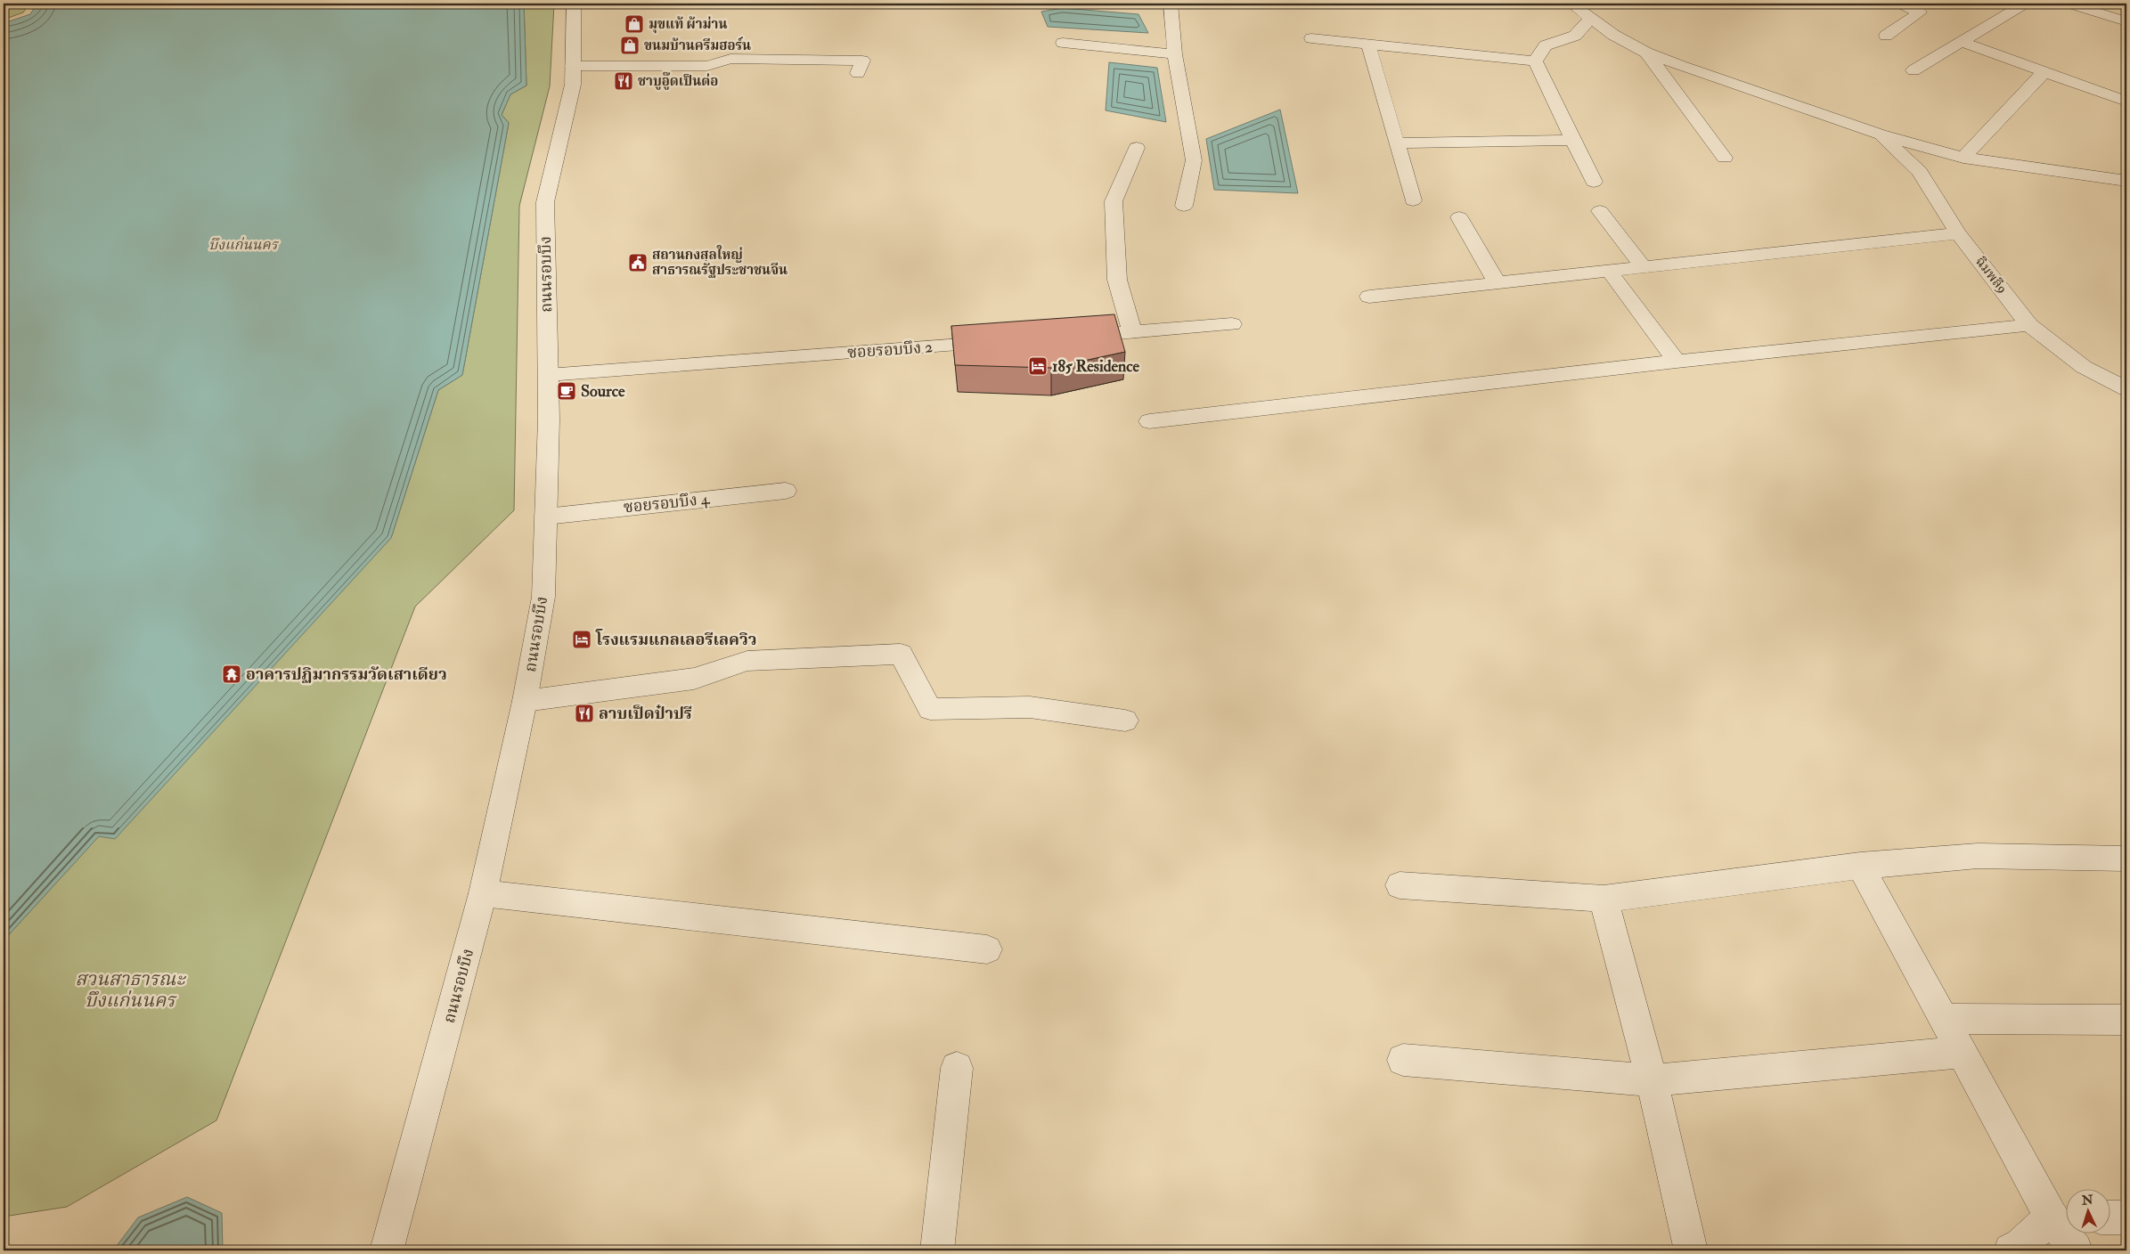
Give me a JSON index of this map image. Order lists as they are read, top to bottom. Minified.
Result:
{"streets":{"street":["ถนนรอบบึง","ฉิมพลี9","ซอยรอบบึง 2","ซอยรอบบึง 4"]},"crossings":[["ถนนรอบบึง","ซอยรอบบึง 2"],["ถนนรอบบึง","ซอยรอบบึง 4"]],"water":["บึงแก่นนคร"],"parks":["สวนสาธารณะ บึงแก่นนคร"],"places":{"shop":["มุขแท้ ผ้าม่าน","ขนมบ้านครีมฮอร์น"],"restaurant":["ชาบูอู๊ดเป็นต่อ","ลาบเป็ดป๋าปรี"],"public building":["สถานกงสุลใหญ่ สาธารณรัฐประชาชนจีน"],"hotel":["185 Residence","โรงแรมแกลเลอรีเลควิว"],"cafe":["Source"],"temple":["อาคารปฏิมากรรมวัดเสาเดียว"]},"north":"top"}
